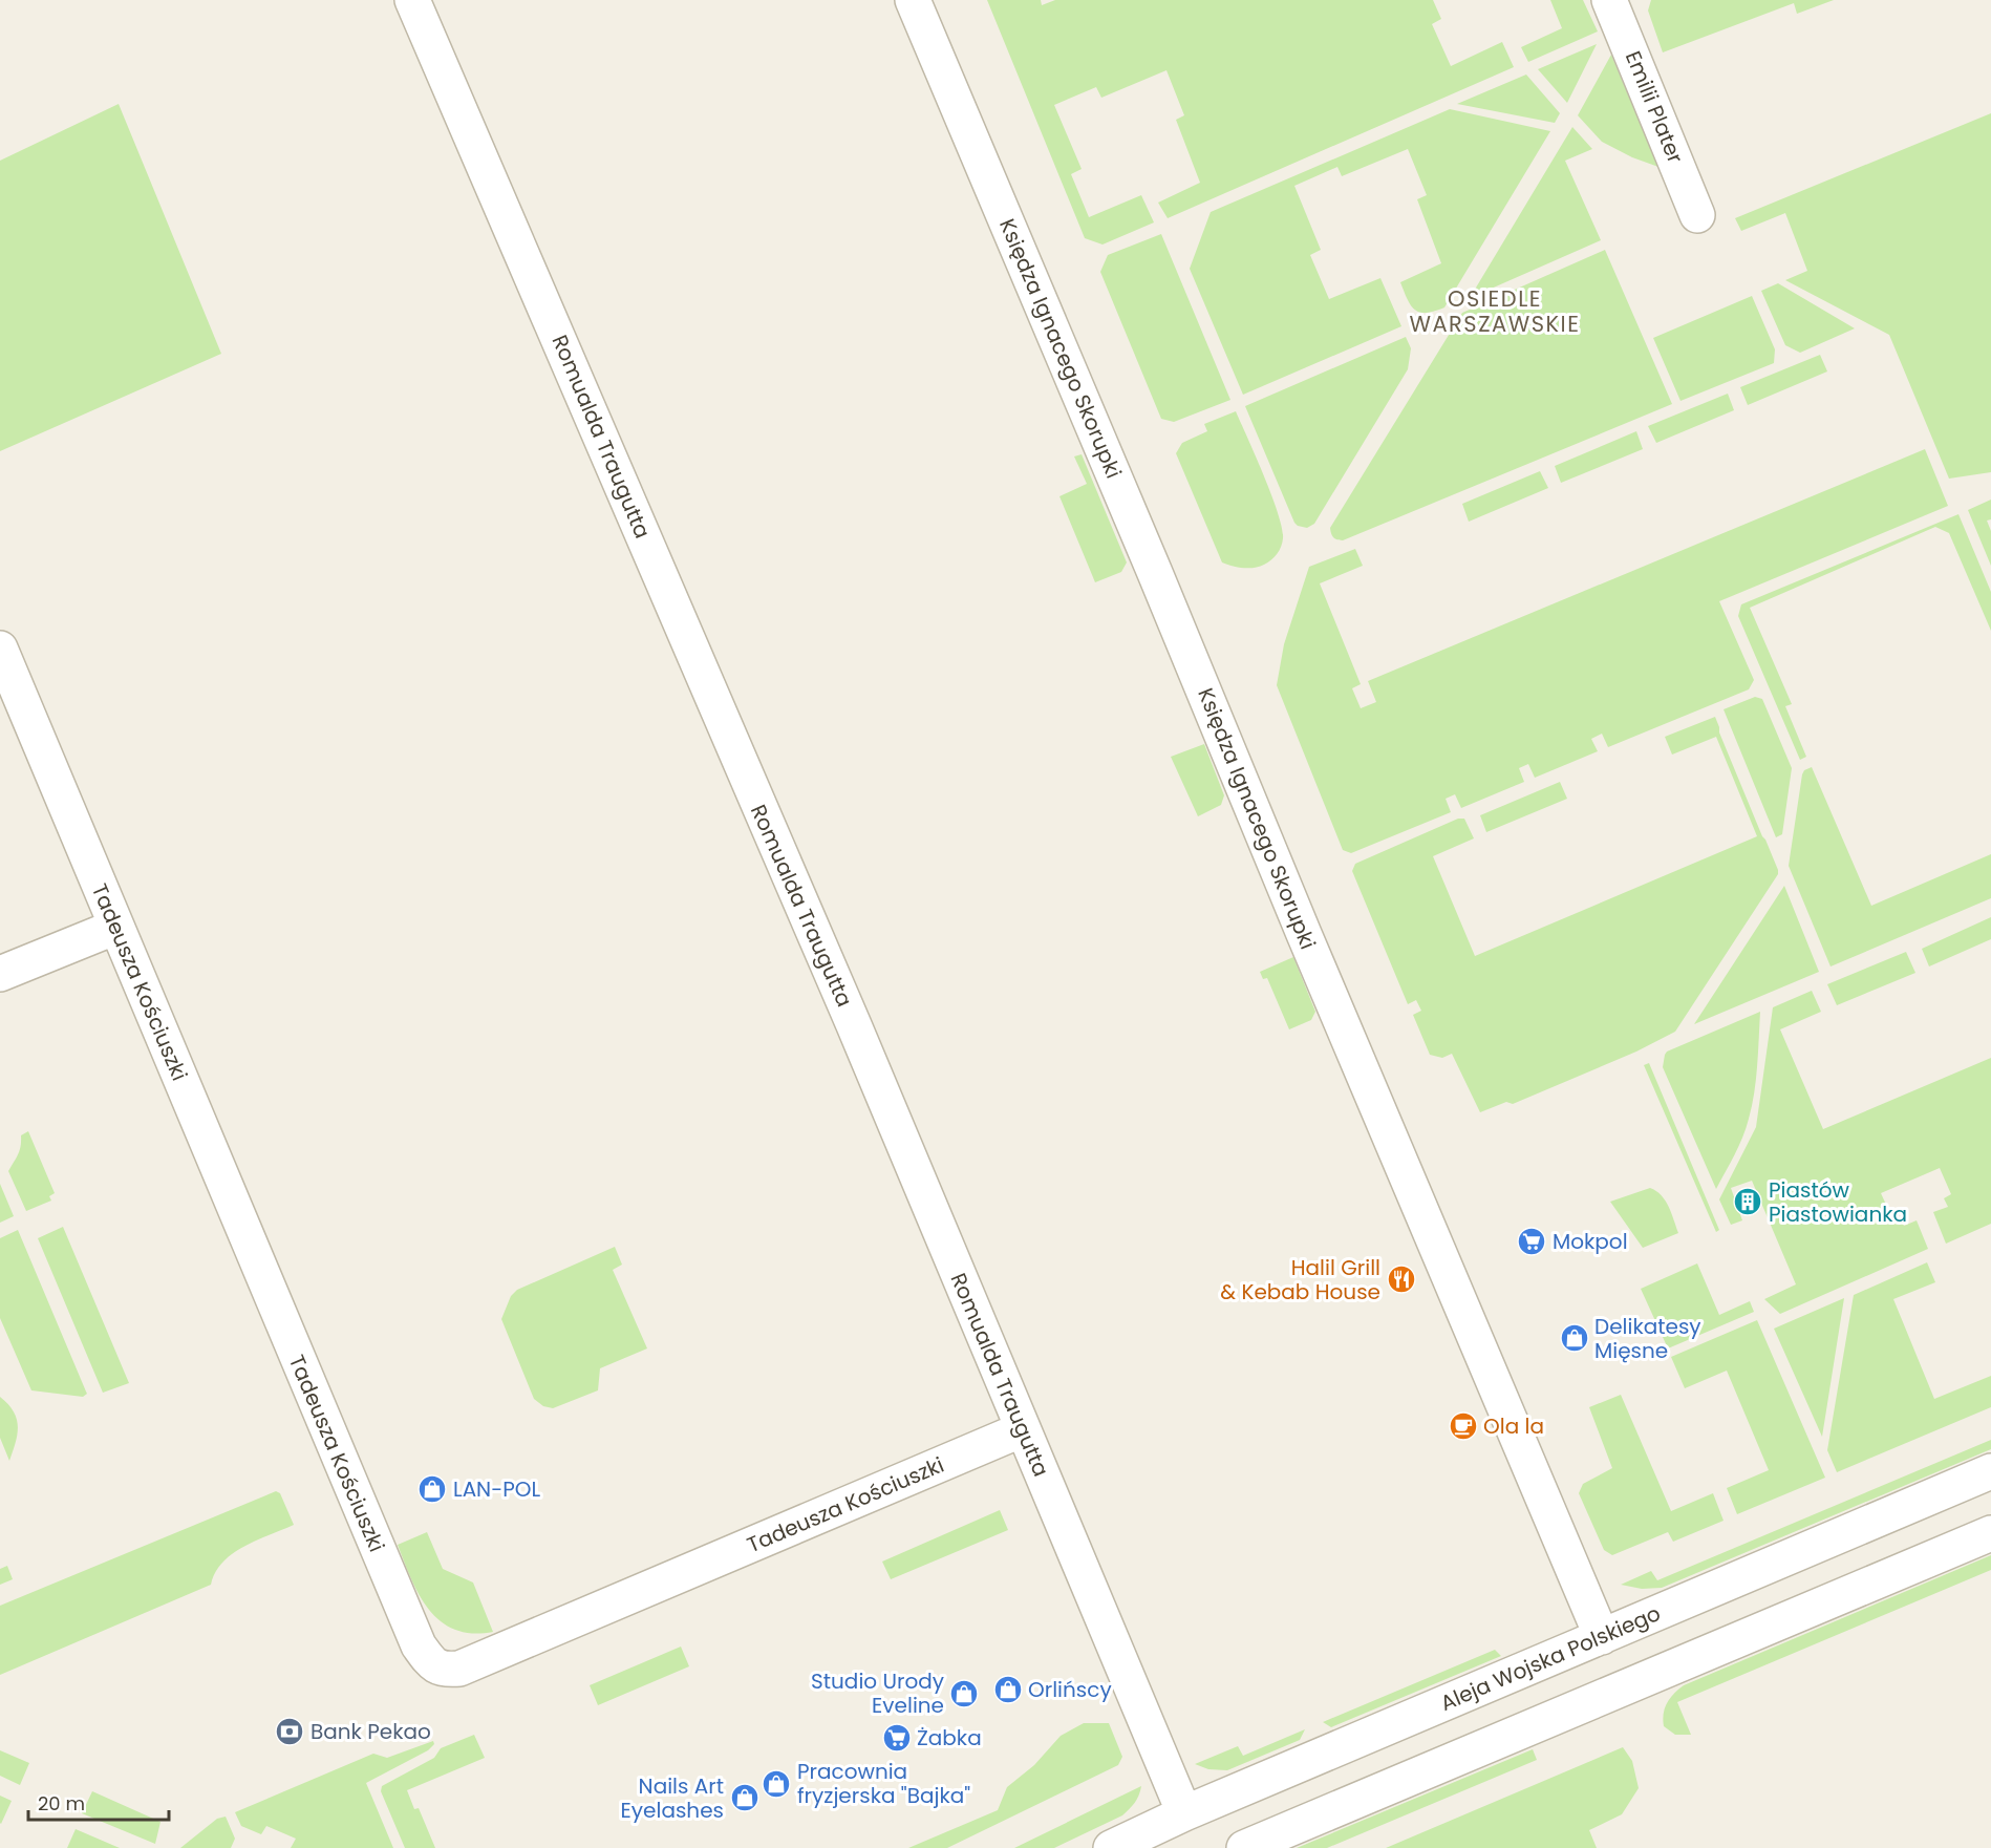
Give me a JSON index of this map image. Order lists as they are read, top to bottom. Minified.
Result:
{"streets":{"street":["Emilii Plater","Księdza Ignacego Skorupki","Romualda Traugutta","Tadeusza Kościuszki","Aleja Wojska Polskiego"]},"crossings":[["Księdza Ignacego Skorupki","Aleja Wojska Polskiego"],["Romualda Traugutta","Tadeusza Kościuszki"],["Romualda Traugutta","Aleja Wojska Polskiego"]],"districts":["OSIEDLE WARSZAWSKIE"],"places":{"building":["Piastów Piastowianka"],"supermarket":["Mokpol","Żabka"],"restaurant":["Halil Grill & Kebab House"],"shop":["Delikatesy Mięsne","LAN-POL","Orlińscy","Studio Urody Eveline","Pracownia fryzjerska \"Bajka\"","Nails Art Eyelashes"],"cafe":["Ola la"],"bank":["Bank Pekao"]},"scale_bar":"20 m"}
